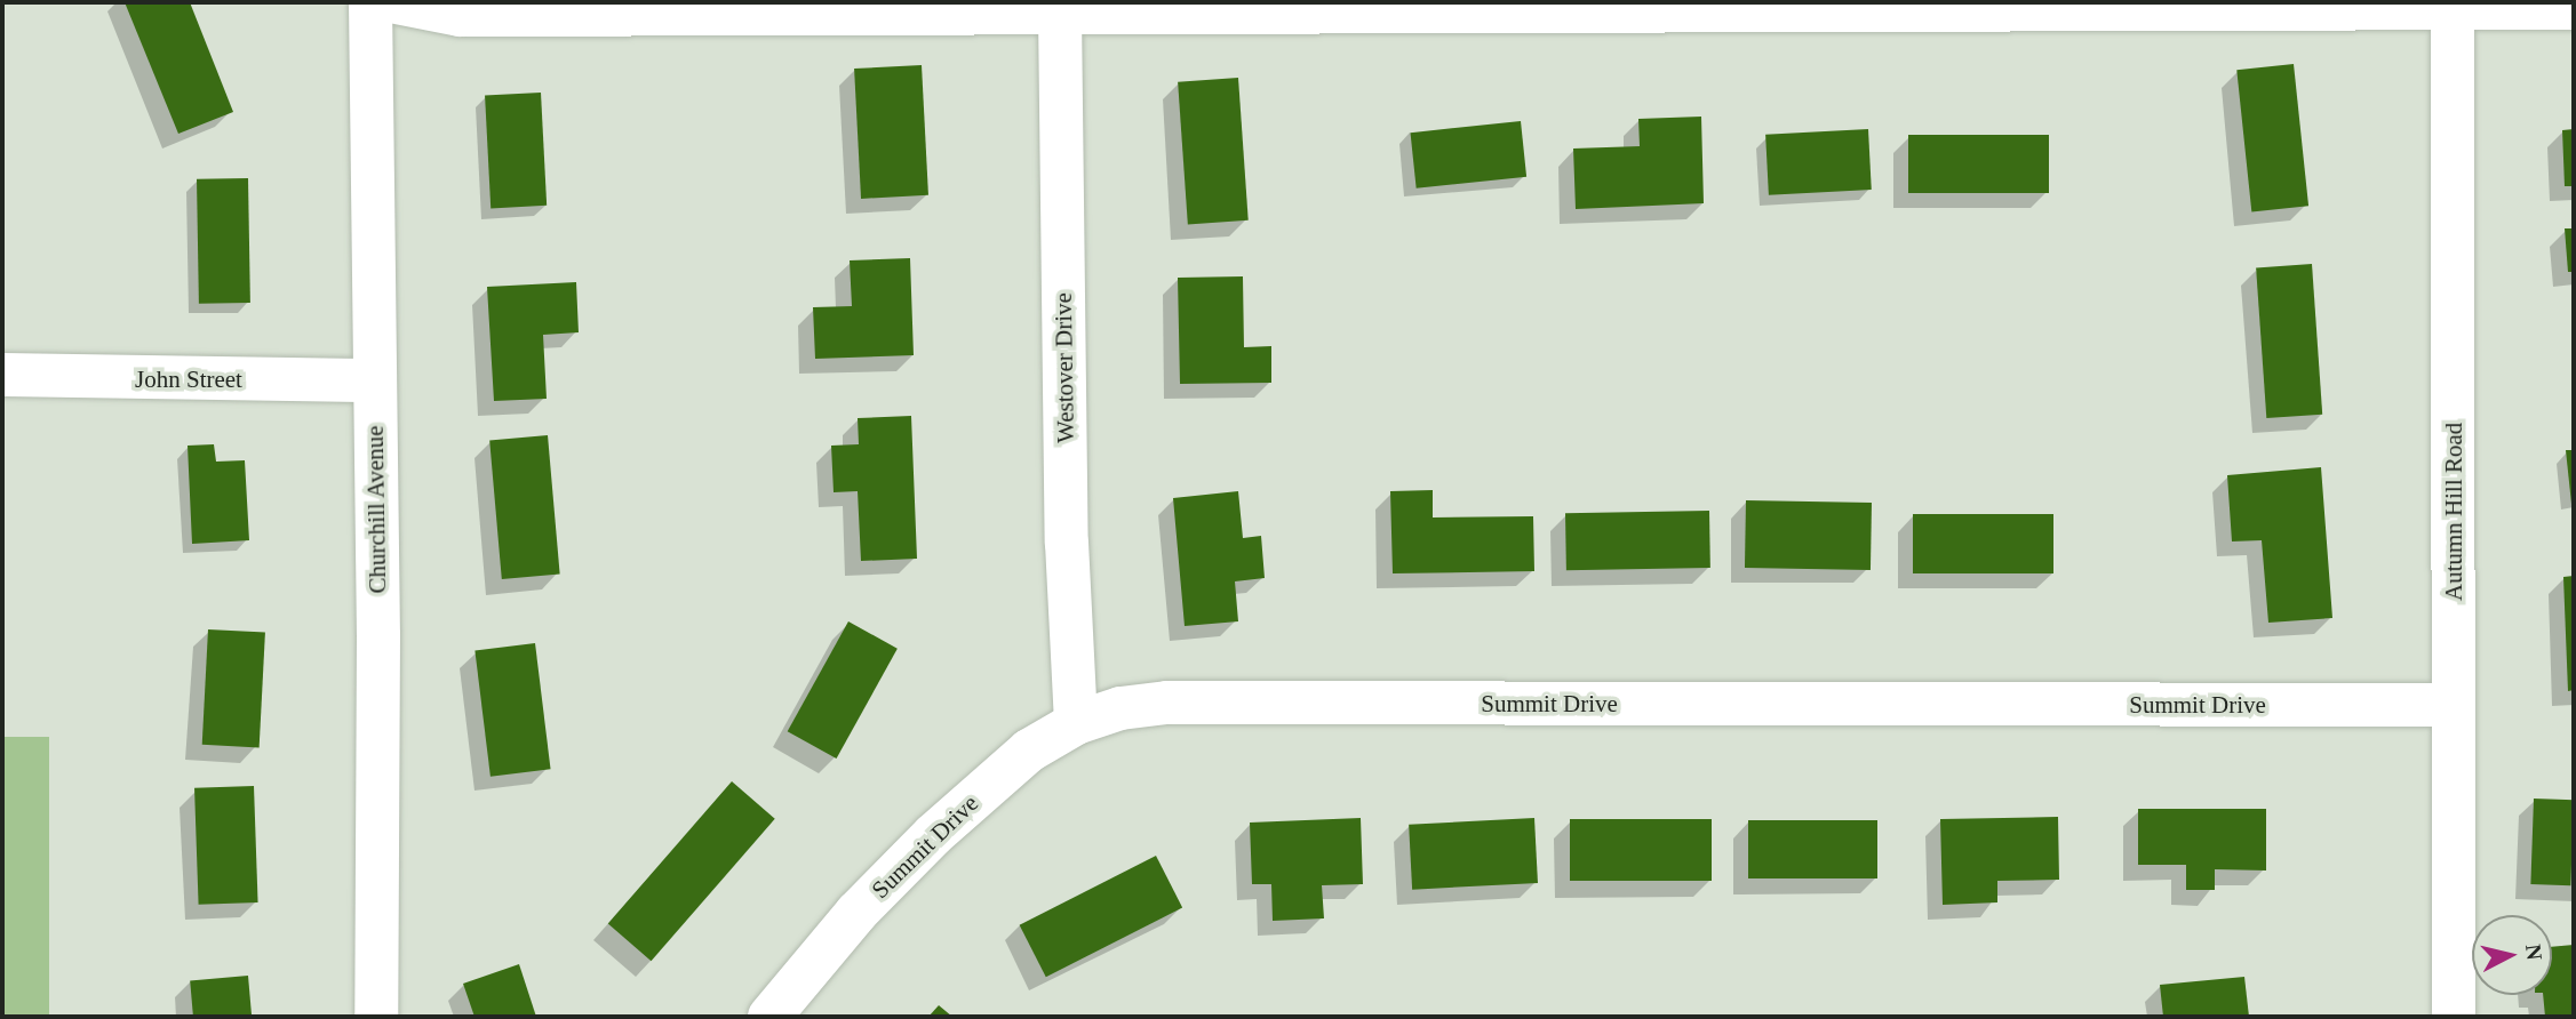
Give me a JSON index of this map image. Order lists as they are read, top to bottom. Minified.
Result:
{"streets":{"street":["Westover Drive","John Street","Churchill Avenue","Autumn Hill Road","Summit Drive"]},"crossings":[["Westover Drive","Summit Drive"],["John Street","Churchill Avenue"],["Autumn Hill Road","Summit Drive"]],"north":"right"}
